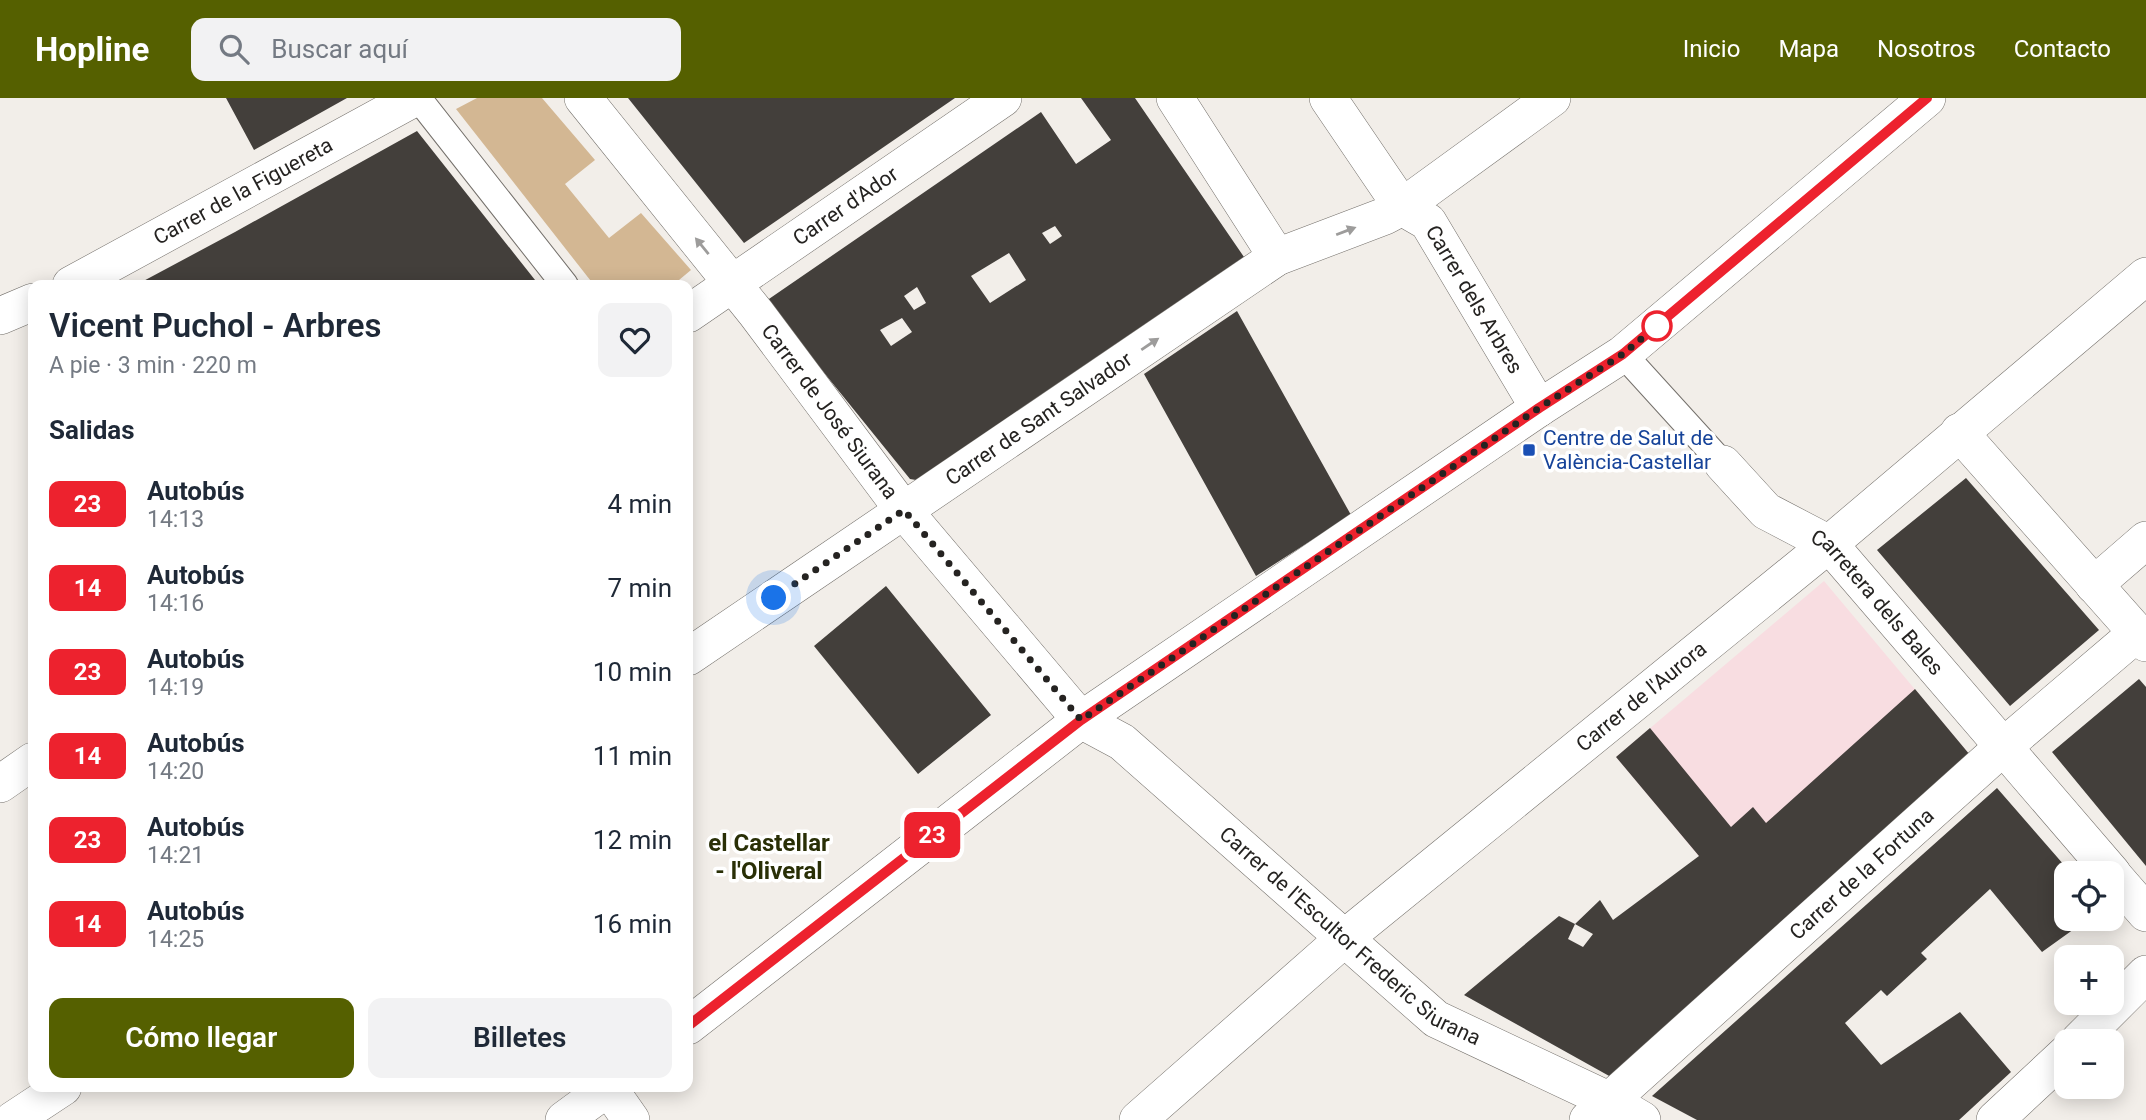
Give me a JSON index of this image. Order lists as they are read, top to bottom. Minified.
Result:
{"streets":{"street":["Carrer de la Figuereta","Carrer d'Ador","Carrer dels Arbres","Carrer de José Siurana","Carrer de Sant Salvador","Carretera dels Bales","Carrer de l'Aurora","Carrer de la Fortuna","Carrer de l'Escultor Frederic Siurana"]},"crossings":[["Carrer d'Ador","Carrer de José Siurana"],["Carrer dels Arbres","Carrer de Sant Salvador"],["Carrer de José Siurana","Carrer de Sant Salvador"],["Carrer de José Siurana","Carrer de l'Escultor Frederic Siurana"],["Carretera dels Bales","Carrer de l'Aurora"],["Carretera dels Bales","Carrer de la Fortuna"],["Carrer de l'Aurora","Carrer de l'Escultor Frederic Siurana"],["Carrer de la Fortuna","Carrer de l'Escultor Frederic Siurana"]],"districts":["el Castellar - l'Oliveral"],"places":{"transit":["Centre de Salut de València-Castellar"]},"lines":["bus line 23"],"page":{"header":"Hopline","search":"Buscar aquí","nav":["Inicio","Mapa","Nosotros","Contacto"],"on_map":"23","heading":[["Vicent Puchol - Arbres","A pie · 3 min · 220 m"],"Salidas"],"list":[{"mark":"23","name":"Autobús","note":"14:13","value":"4 min"},{"mark":"14","name":"Autobús","note":"14:16","value":"7 min"},{"mark":"23","name":"Autobús","note":"14:19","value":"10 min"},{"mark":"14","name":"Autobús","note":"14:20","value":"11 min"},{"mark":"23","name":"Autobús","note":"14:21","value":"12 min"},{"mark":"14","name":"Autobús","note":"14:25","value":"16 min"}],"map_buttons":["+","−"],"buttons":["Cómo llegar","Billetes"]}}
